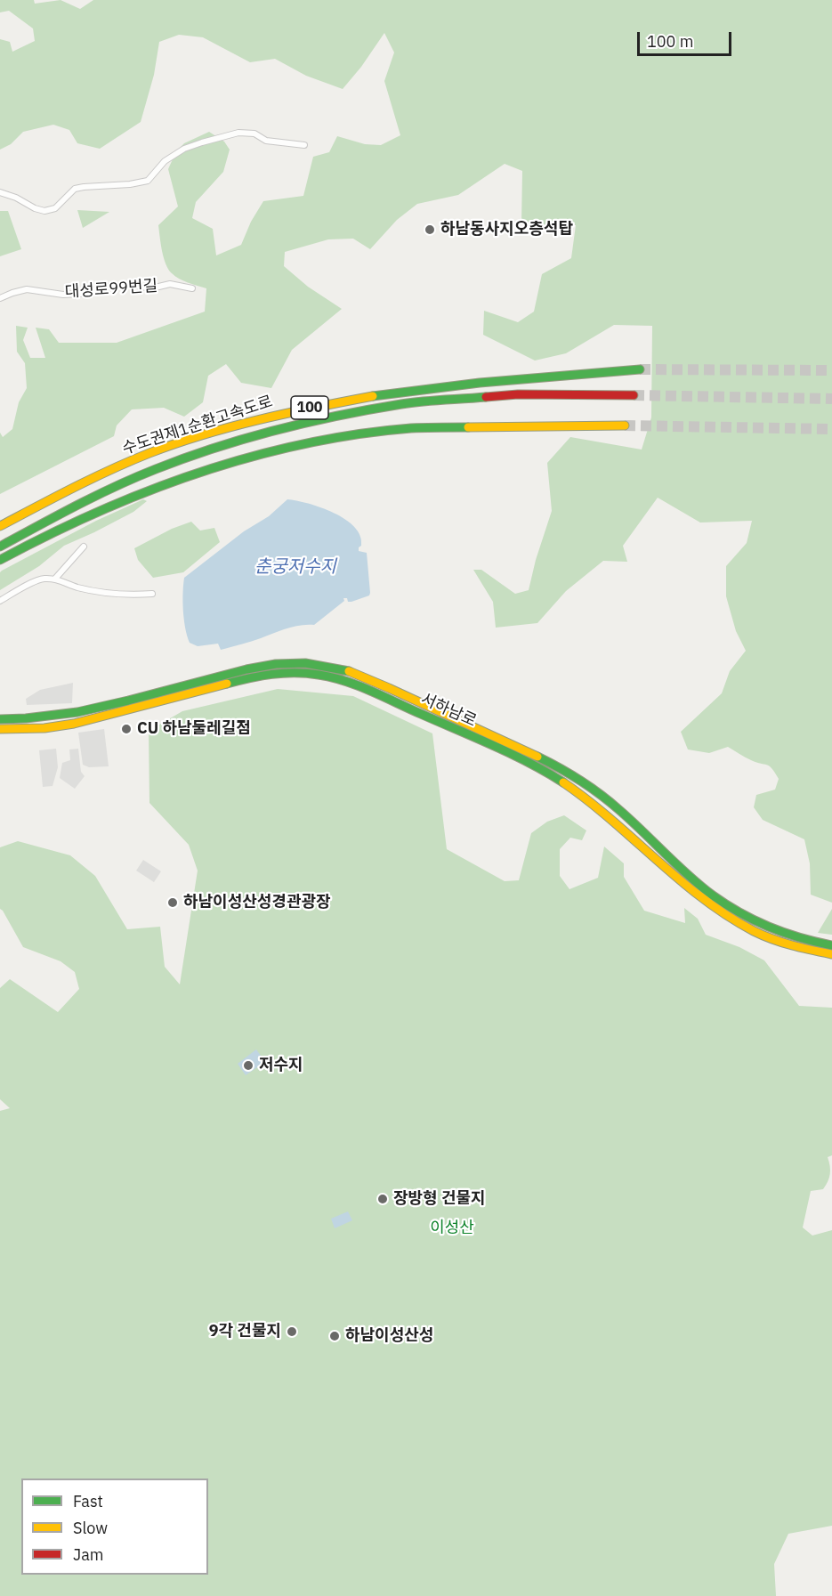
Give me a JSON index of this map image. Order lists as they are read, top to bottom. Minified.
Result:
{"streets":{"main road":["100","수도권제1순환고속도로","서하남로"],"street":["대성로99번길"]},"water":["춘궁저수지"],"parks":["이성산"],"places":["하남동사지오층석탑","CU 하남둘레길점","하남이성산성경관광장","저수지","장방형 건물지","9각 건물지","하남이성산성"],"legend":["Fast","Slow","Jam"],"scale_bar":"100 m"}
